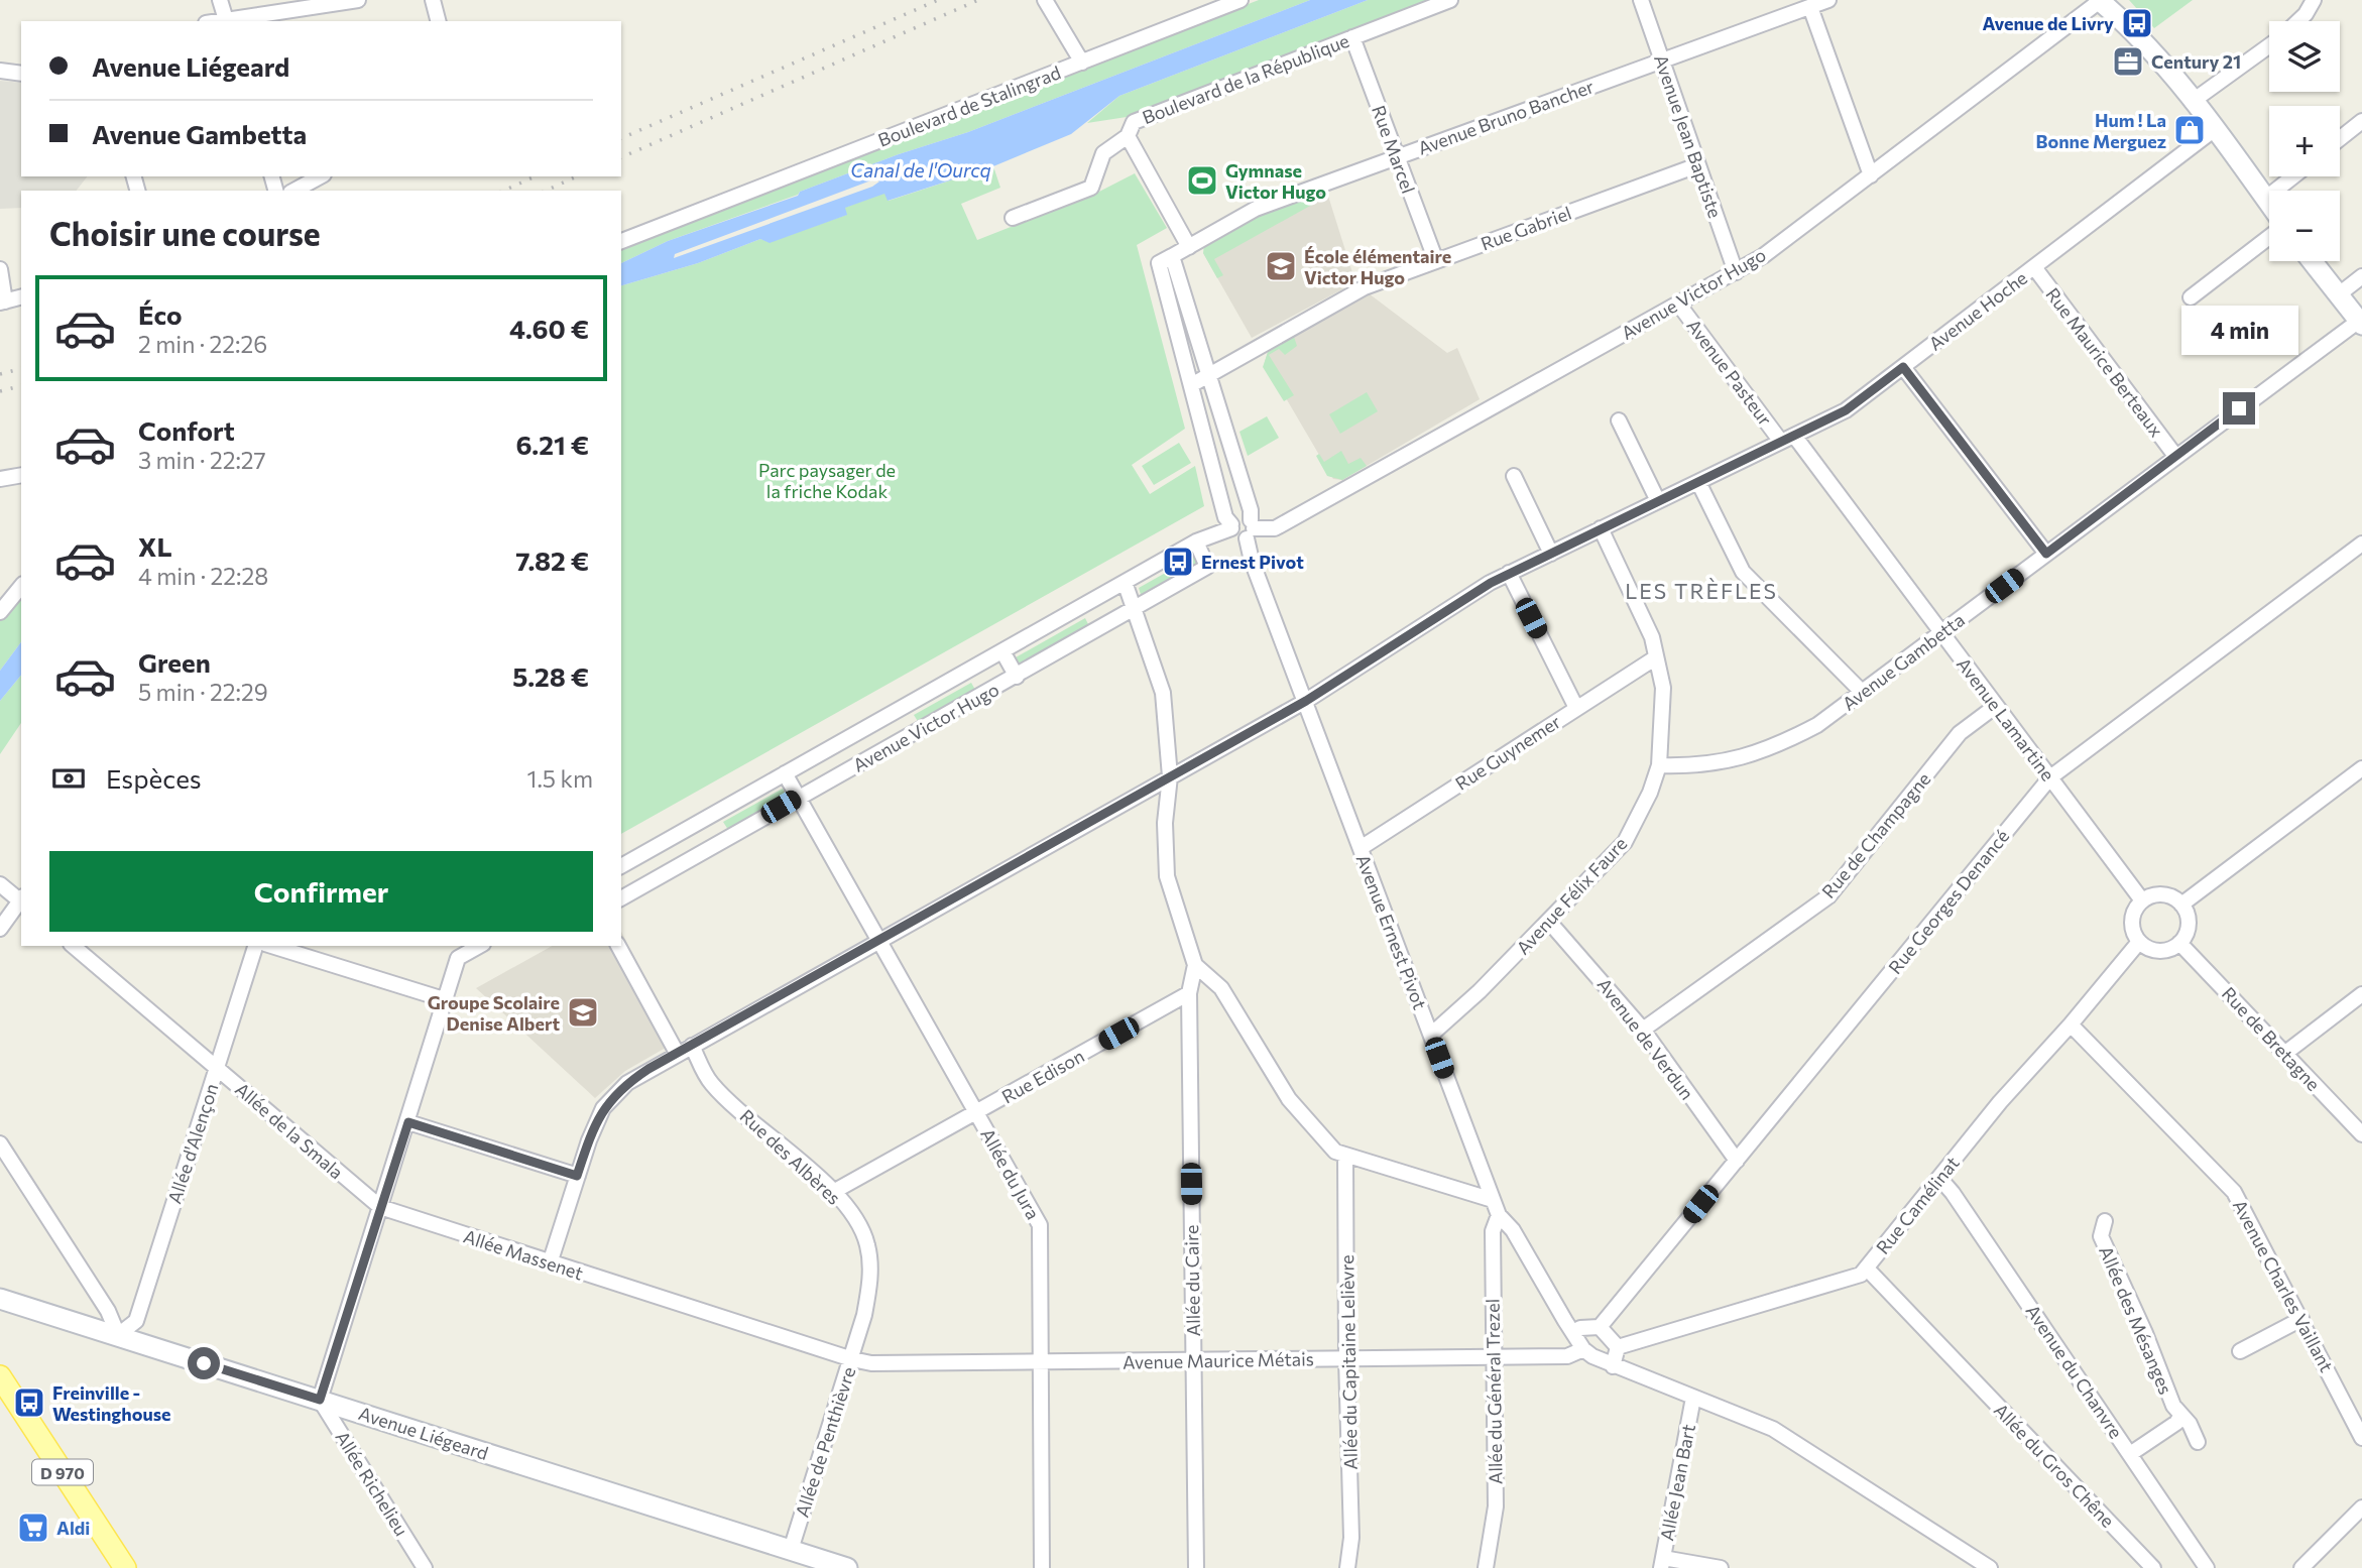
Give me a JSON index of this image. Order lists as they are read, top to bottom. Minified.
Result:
{"streets":{"main road":["D 970"],"street":["Boulevard de la République","Boulevard de Stalingrad","Avenue Bruno Bancher","Avenue Jean Baptiste","Rue Marcel","Rue Gabriel","Avenue Victor Hugo","Avenue Hoche","Rue Maurice Berteaux","Avenue Pasteur","Avenue Gambetta","Avenue Lamartine","Rue Guynemer","Rue de Champagne","Avenue Félix Faure","Rue Georges Denancé","Avenue Ernest Pivot","Avenue de Verdun","Rue de Bretagne","Rue Edison","Allée de la Smala","Allée d'Alençon","Rue des Albères","Allée du Jura","Rue Camélinat","Allée Massenet","Allée du Caire","Avenue Charles Vaillant","Allée des Mésanges","Avenue Maurice Métais","Allée du Capitaine Lelièvre","Avenue du Chanvre","Allée du Général Trezel","Avenue Liégeard","Allée de Penthièvre","Allée du Gros Chêne","Allée Jean Bart","Allée Richelieu"]},"crossings":[["Boulevard de la République","Avenue Bruno Bancher"],["Boulevard de la République","Rue Marcel"],["Avenue Bruno Bancher","Avenue Jean Baptiste"],["Avenue Bruno Bancher","Rue Marcel"],["Avenue Jean Baptiste","Rue Gabriel"],["Avenue Jean Baptiste","Avenue Victor Hugo"],["Rue Marcel","Rue Gabriel"],["Avenue Victor Hugo","Avenue Pasteur"],["Avenue Victor Hugo","Avenue Ernest Pivot"],["Avenue Victor Hugo","Allée du Jura"],["Avenue Hoche","Rue Maurice Berteaux"],["Avenue Hoche","Avenue Pasteur"],["Avenue Hoche","Avenue Lamartine"],["Avenue Hoche","Avenue Félix Faure"],["Avenue Hoche","Avenue Ernest Pivot"],["Avenue Hoche","Rue des Albères"],["Avenue Hoche","Allée du Jura"],["Avenue Hoche","Allée Massenet"],["Rue Maurice Berteaux","Avenue Gambetta"],["Avenue Pasteur","Avenue Lamartine"],["Avenue Gambetta","Avenue Lamartine"],["Avenue Gambetta","Avenue Félix Faure"],["Avenue Lamartine","Rue de Champagne"],["Avenue Lamartine","Rue Georges Denancé"],["Avenue Lamartine","Rue de Bretagne"],["Avenue Lamartine","Rue Camélinat"],["Rue Guynemer","Avenue Félix Faure"],["Rue Guynemer","Avenue Ernest Pivot"],["Rue de Champagne","Avenue de Verdun"],["Avenue Félix Faure","Avenue Ernest Pivot"],["Avenue Félix Faure","Avenue de Verdun"],["Rue Georges Denancé","Avenue de Verdun"],["Avenue Ernest Pivot","Avenue Maurice Métais"],["Avenue Ernest Pivot","Allée du Général Trezel"],["Rue de Bretagne","Rue Camélinat"],["Rue Edison","Rue des Albères"],["Rue Edison","Allée du Jura"],["Rue Edison","Allée du Caire"],["Allée de la Smala","Allée d'Alençon"],["Allée de la Smala","Allée Massenet"],["Allée d'Alençon","Avenue Liégeard"],["Rue des Albères","Avenue Maurice Métais"],["Rue des Albères","Allée de Penthièvre"],["Allée du Jura","Avenue Maurice Métais"],["Rue Camélinat","Avenue Charles Vaillant"],["Rue Camélinat","Avenue du Chanvre"],["Rue Camélinat","Allée du Gros Chêne"],["Allée Massenet","Allée de Penthièvre"],["Allée du Caire","Avenue Maurice Métais"],["Avenue Maurice Métais","Allée du Capitaine Lelièvre"],["Avenue Maurice Métais","Allée du Général Trezel"],["Avenue Maurice Métais","Allée de Penthièvre"],["Avenue Liégeard","Allée de Penthièvre"],["Avenue Liégeard","Allée Richelieu"]],"districts":["LES TRÈFLES"],"water":["Canal de l'Ourcq"],"parks":["Parc paysager de la friche Kodak"],"places":{"bus stop":["Avenue de Livry","Ernest Pivot","Freinville - Westinghouse"],"office":["Century 21"],"shop":["Hum ! La Bonne Merguez"],"sports":["Gymnase Victor Hugo"],"school or university":["École élémentaire Victor Hugo","Groupe Scolaire Denise Albert"],"supermarket":["Aldi"]},"page":{"map_buttons":["+","−"],"banner":["Avenue Liégeard","Avenue Gambetta"],"heading":"Choisir une course","list":[{"name":"Éco","note":"2 min · 22:26","value":"4.60 €"},{"name":"Confort","note":"3 min · 22:27","value":"6.21 €"},{"name":"XL","note":"4 min · 22:28","value":"7.82 €"},{"name":"Green","note":"5 min · 22:29","value":"5.28 €"}],"bubble":"4 min","pay":["Espèces","1.5 km"],"buttons":"Confirmer"}}
